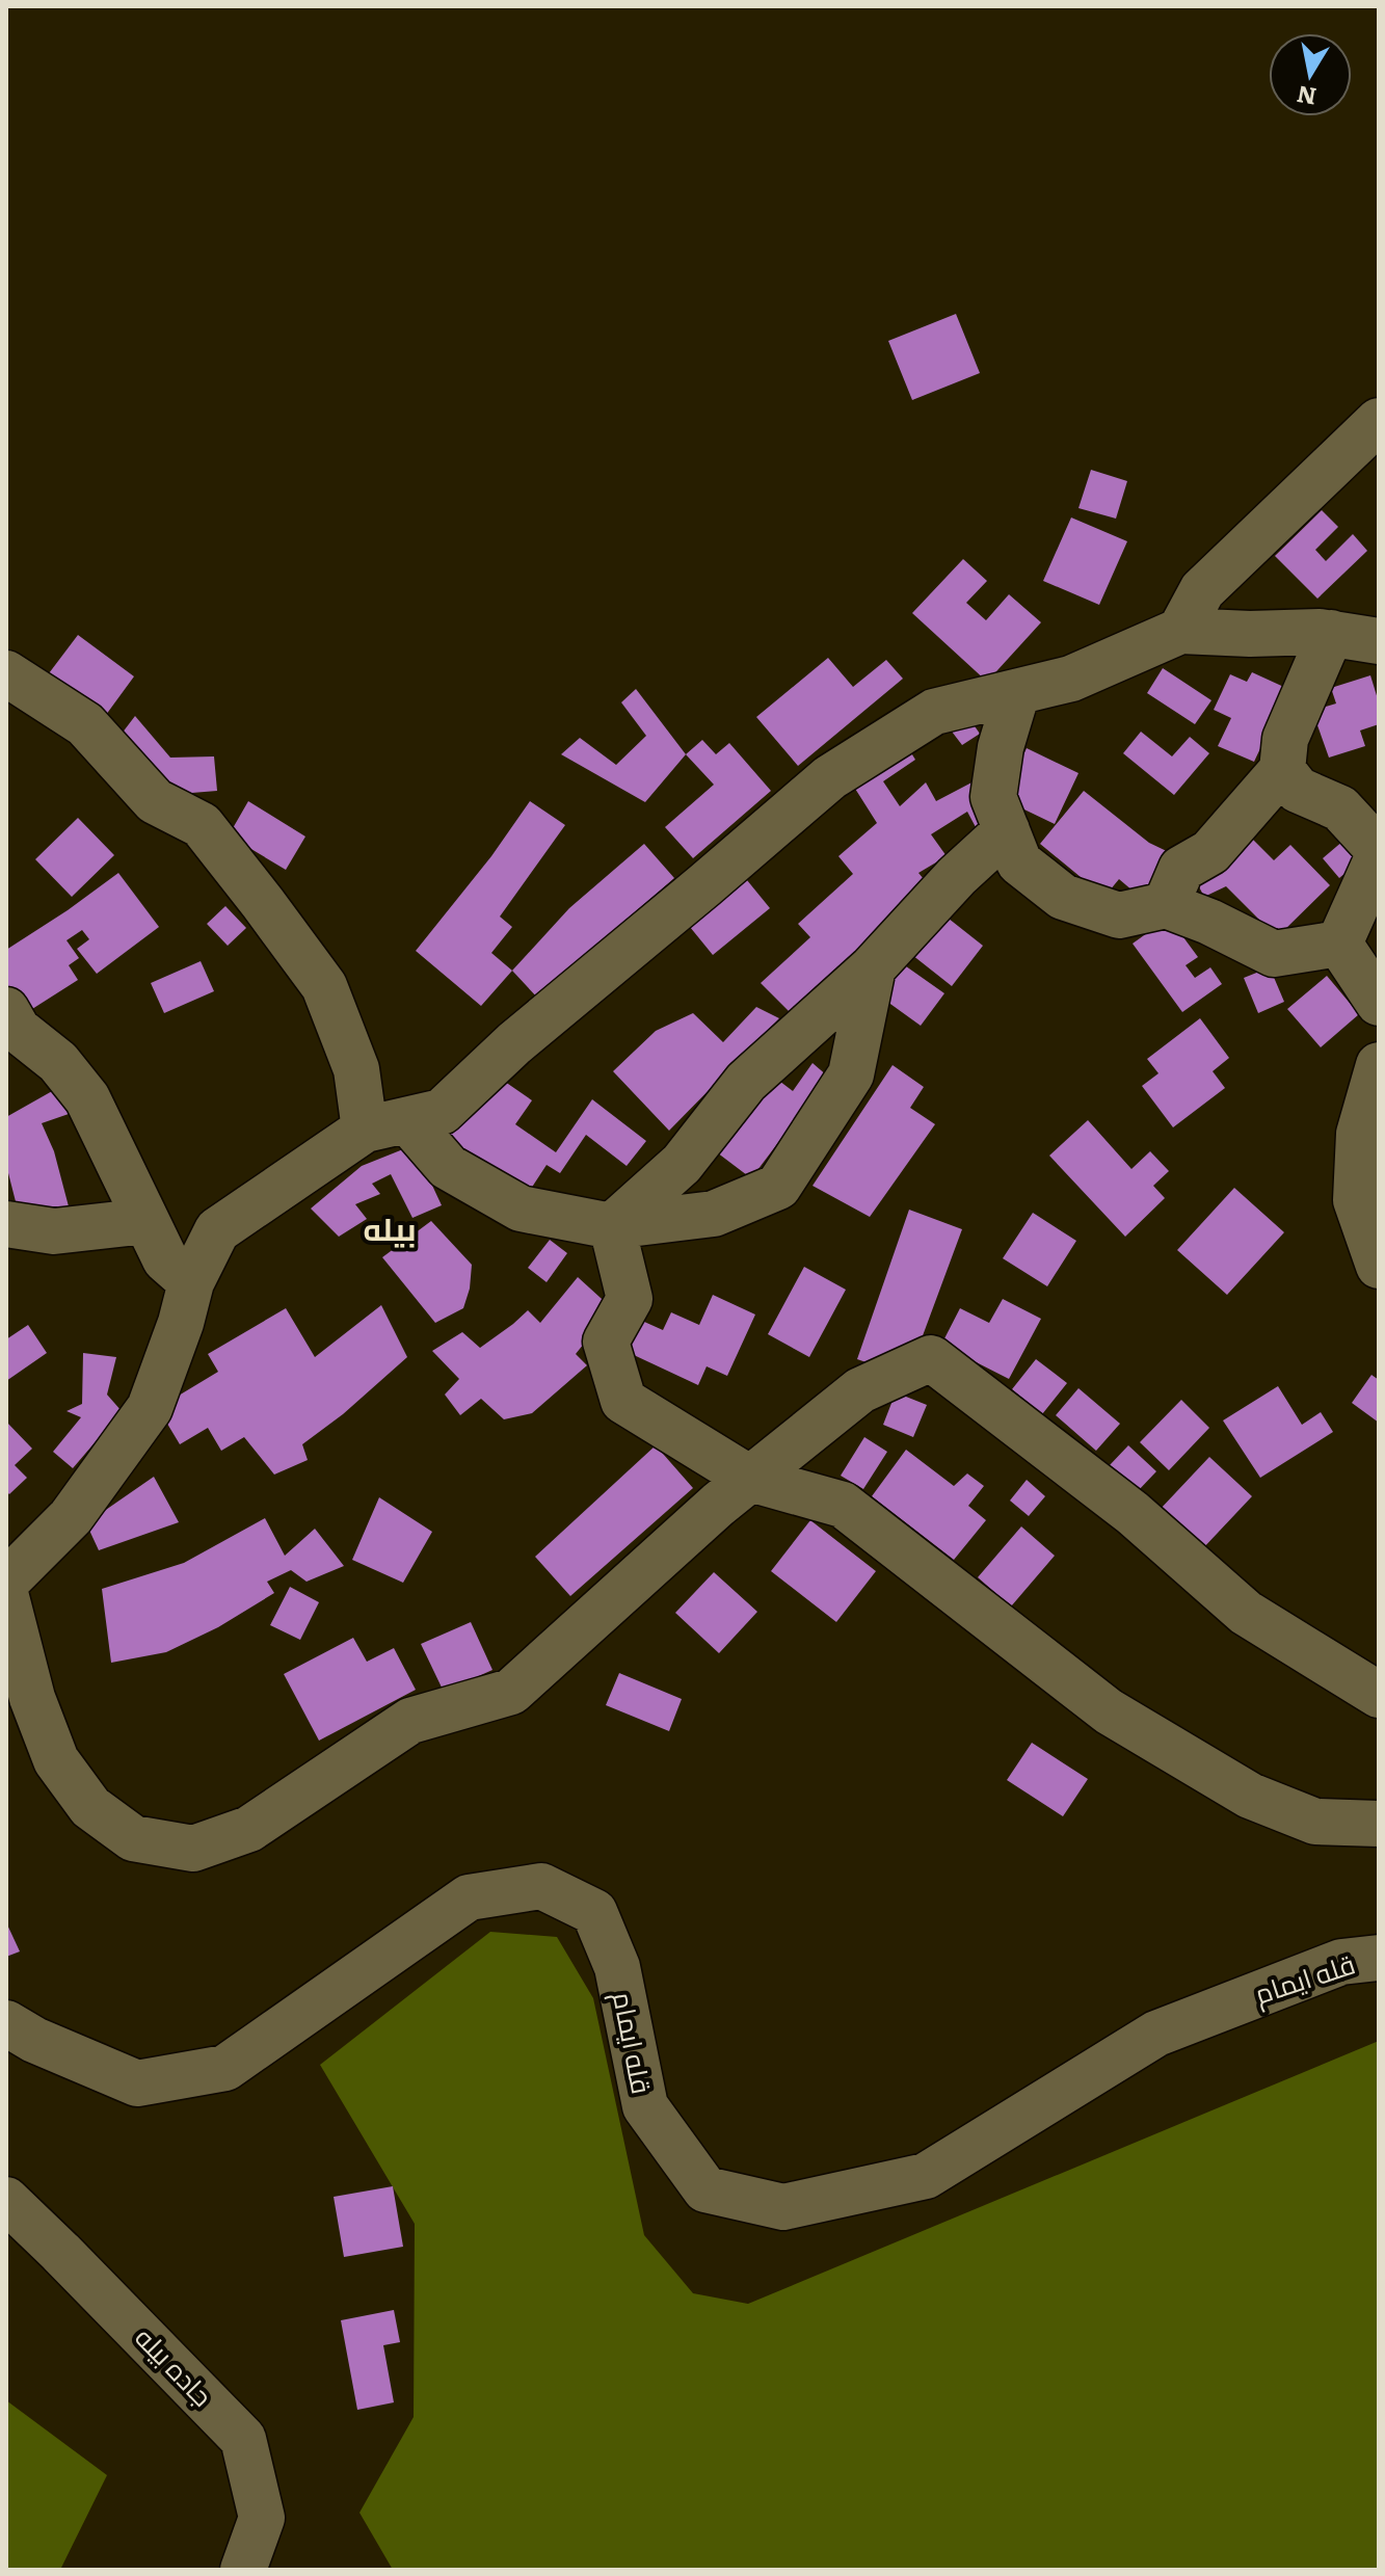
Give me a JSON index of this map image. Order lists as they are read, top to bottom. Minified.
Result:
{"streets":{"street":["قله ایمام","جاده بیله"]},"districts":["بیله"],"north":"bottom"}
